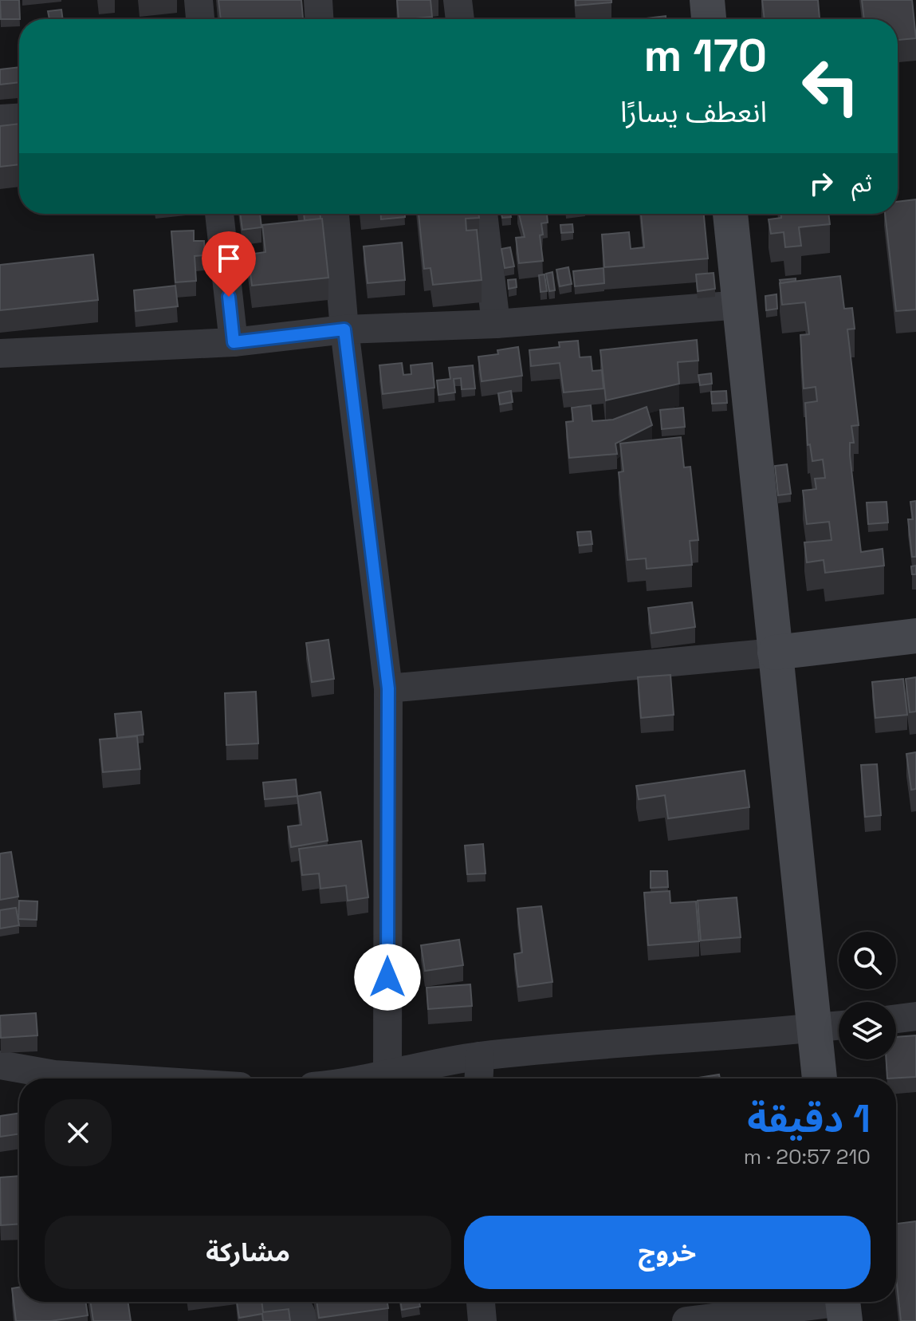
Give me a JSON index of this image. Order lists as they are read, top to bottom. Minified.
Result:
{"page":{"turn":["170 m","انعطف يسارًا"],"then":"ثم","heading":["1 دقيقة","210 m · 20:57"],"buttons":["خروج","مشاركة"]}}
